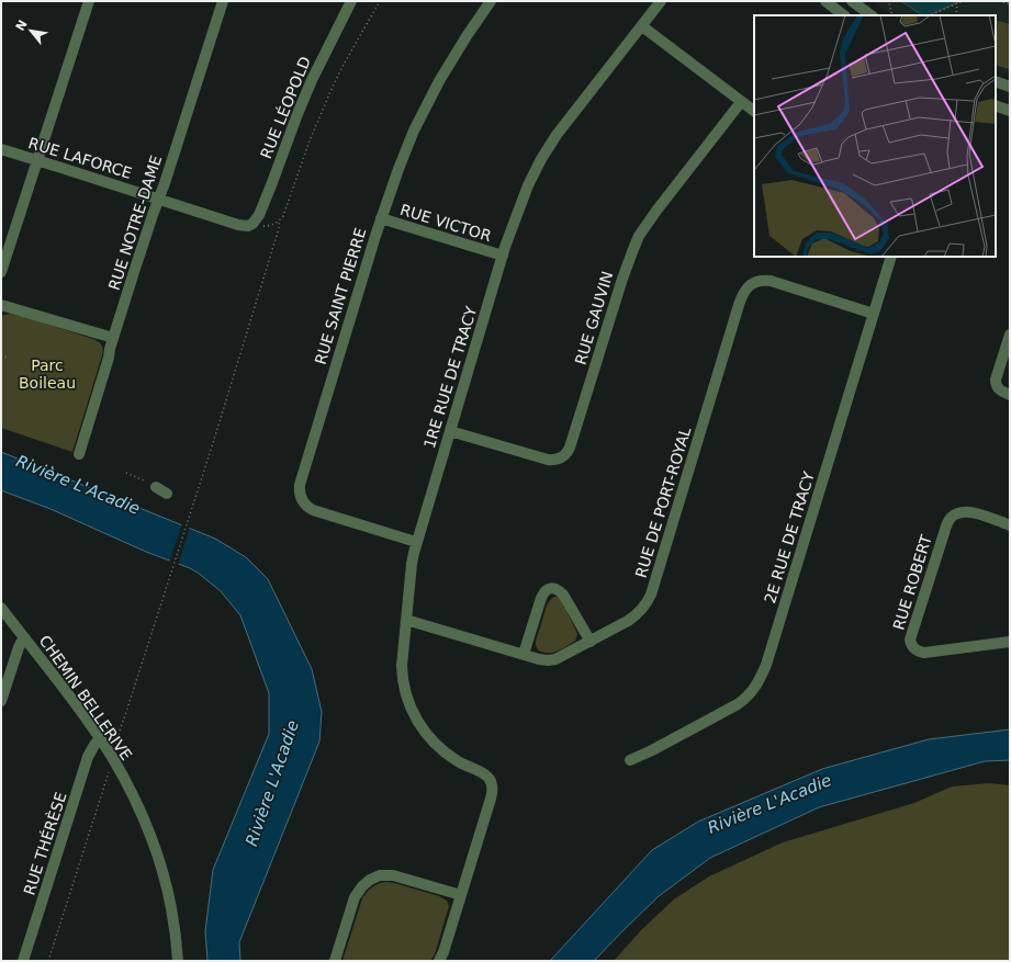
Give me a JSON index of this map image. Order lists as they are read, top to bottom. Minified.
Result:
{"streets":{"street":["RUE LÉOPOLD","RUE LAFORCE","RUE NOTRE-DAME","RUE VICTOR","RUE SAINT PIERRE","RUE GAUVIN","1RE RUE DE TRACY","RUE DE PORT-ROYAL","2E RUE DE TRACY","RUE ROBERT","CHEMIN BELLERIVE","RUE THÉRÈSE"]},"crossings":[["RUE LÉOPOLD","RUE LAFORCE"],["RUE LAFORCE","RUE NOTRE-DAME"],["RUE VICTOR","RUE SAINT PIERRE"],["RUE VICTOR","1RE RUE DE TRACY"],["RUE SAINT PIERRE","1RE RUE DE TRACY"],["RUE GAUVIN","1RE RUE DE TRACY"],["1RE RUE DE TRACY","RUE DE PORT-ROYAL"],["RUE DE PORT-ROYAL","2E RUE DE TRACY"],["CHEMIN BELLERIVE","RUE THÉRÈSE"]],"water":["Rivière L'Acadie"],"parks":["Parc Boileau"],"north":"top left"}
